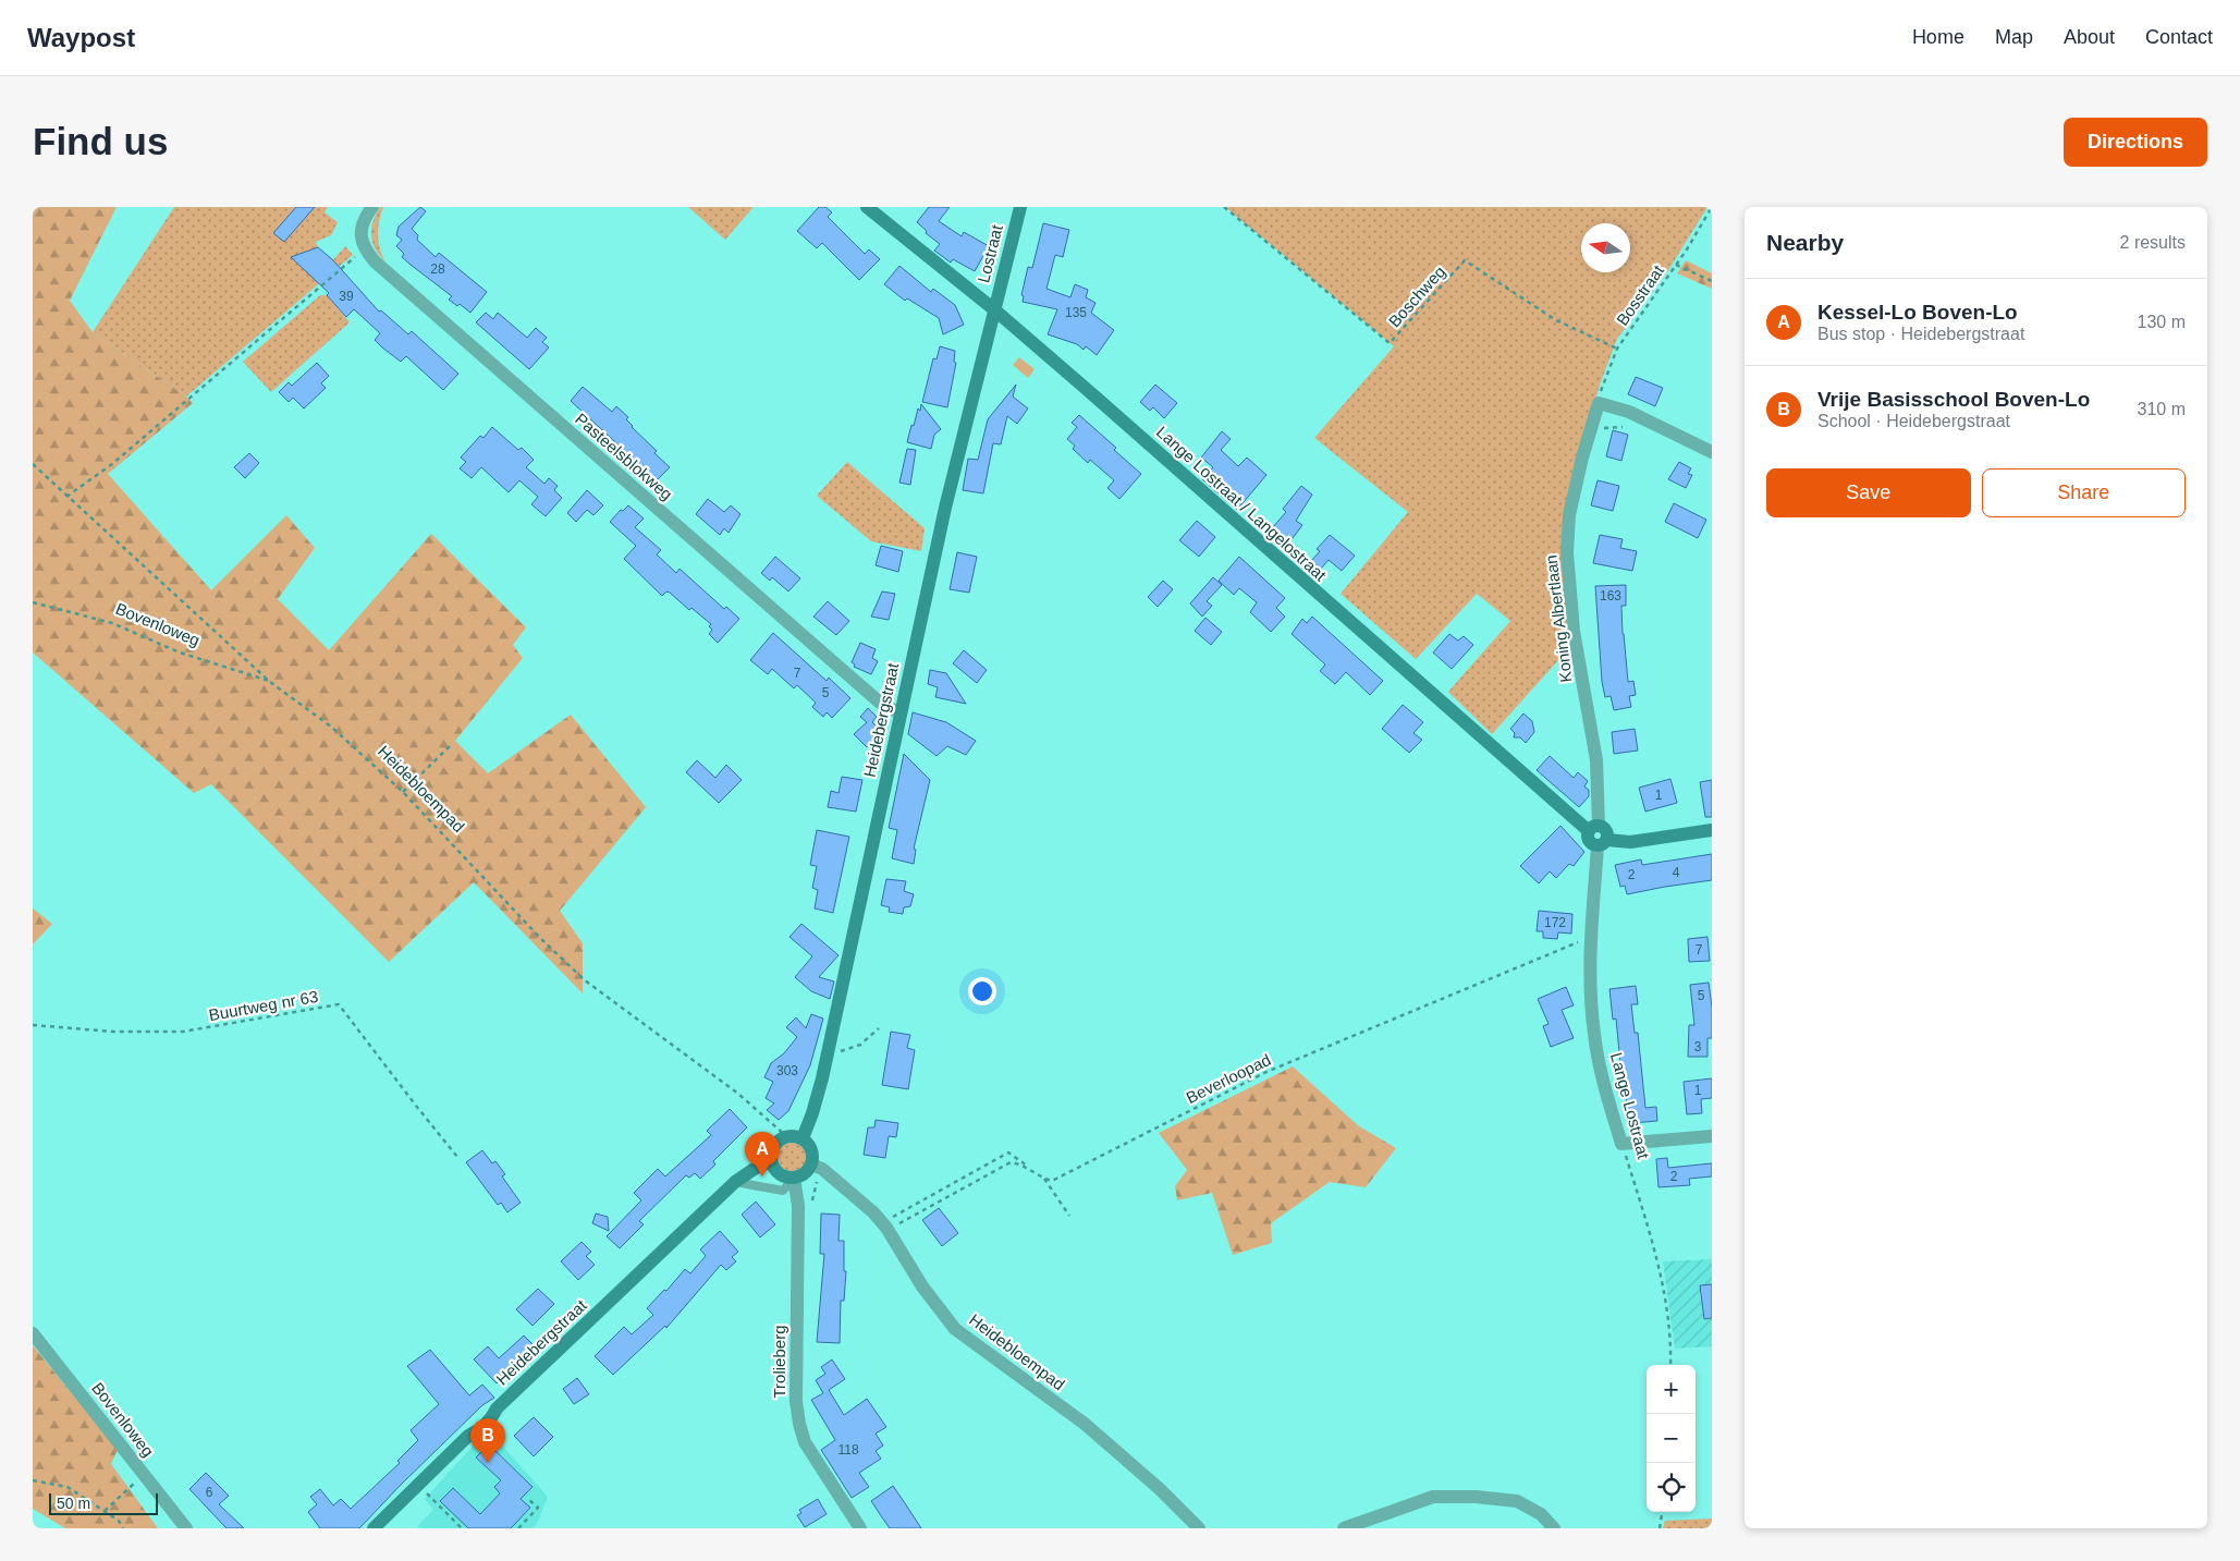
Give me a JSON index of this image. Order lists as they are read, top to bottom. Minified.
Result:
{"streets":{"street":["Lostraat","Pasteelsblokweg","Lange Lostraat / Langelostraat","Koning Albertlaan","Bovenloweg","Heidebergstraat","Heidebloempad","Lange Lostraat","Trolieberg"],"path":["Bosstraat","Boschweg","Buurtweg nr 63","Beverloopad"]},"crossings":[["Lostraat","Lange Lostraat / Langelostraat"],["Lostraat","Heidebergstraat"],["Bosstraat","Boschweg"],["Bosstraat","Koning Albertlaan"],["Pasteelsblokweg","Heidebergstraat"],["Lange Lostraat / Langelostraat","Koning Albertlaan"],["Lange Lostraat / Langelostraat","Heidebergstraat"],["Lange Lostraat / Langelostraat","Lange Lostraat"],["Bovenloweg","Heidebloempad"],["Heidebergstraat","Heidebloempad"],["Heidebergstraat","Trolieberg"],["Heidebloempad","Trolieberg"],["Beverloopad","Lange Lostraat"]],"house_numbers":["28","39","135","163","7","5","1","4","2","172","7","5","3","303","1","2","118","6"],"scale_bar":"50 m","north":"left","page":{"header":"Waypost","nav":["Home","Map","About","Contact"],"buttons":["Directions",["Save","Share"]],"title":"Find us","heading":["Nearby","2 results"],"list":[{"mark":"A","name":"Kessel-Lo Boven-Lo","note":"Bus stop · Heidebergstraat","value":"130 m"},{"mark":"B","name":"Vrije Basisschool Boven-Lo","note":"School · Heidebergstraat","value":"310 m"}],"pins":["A","B"],"map_buttons":["+","−"],"scale":"50 m"}}
